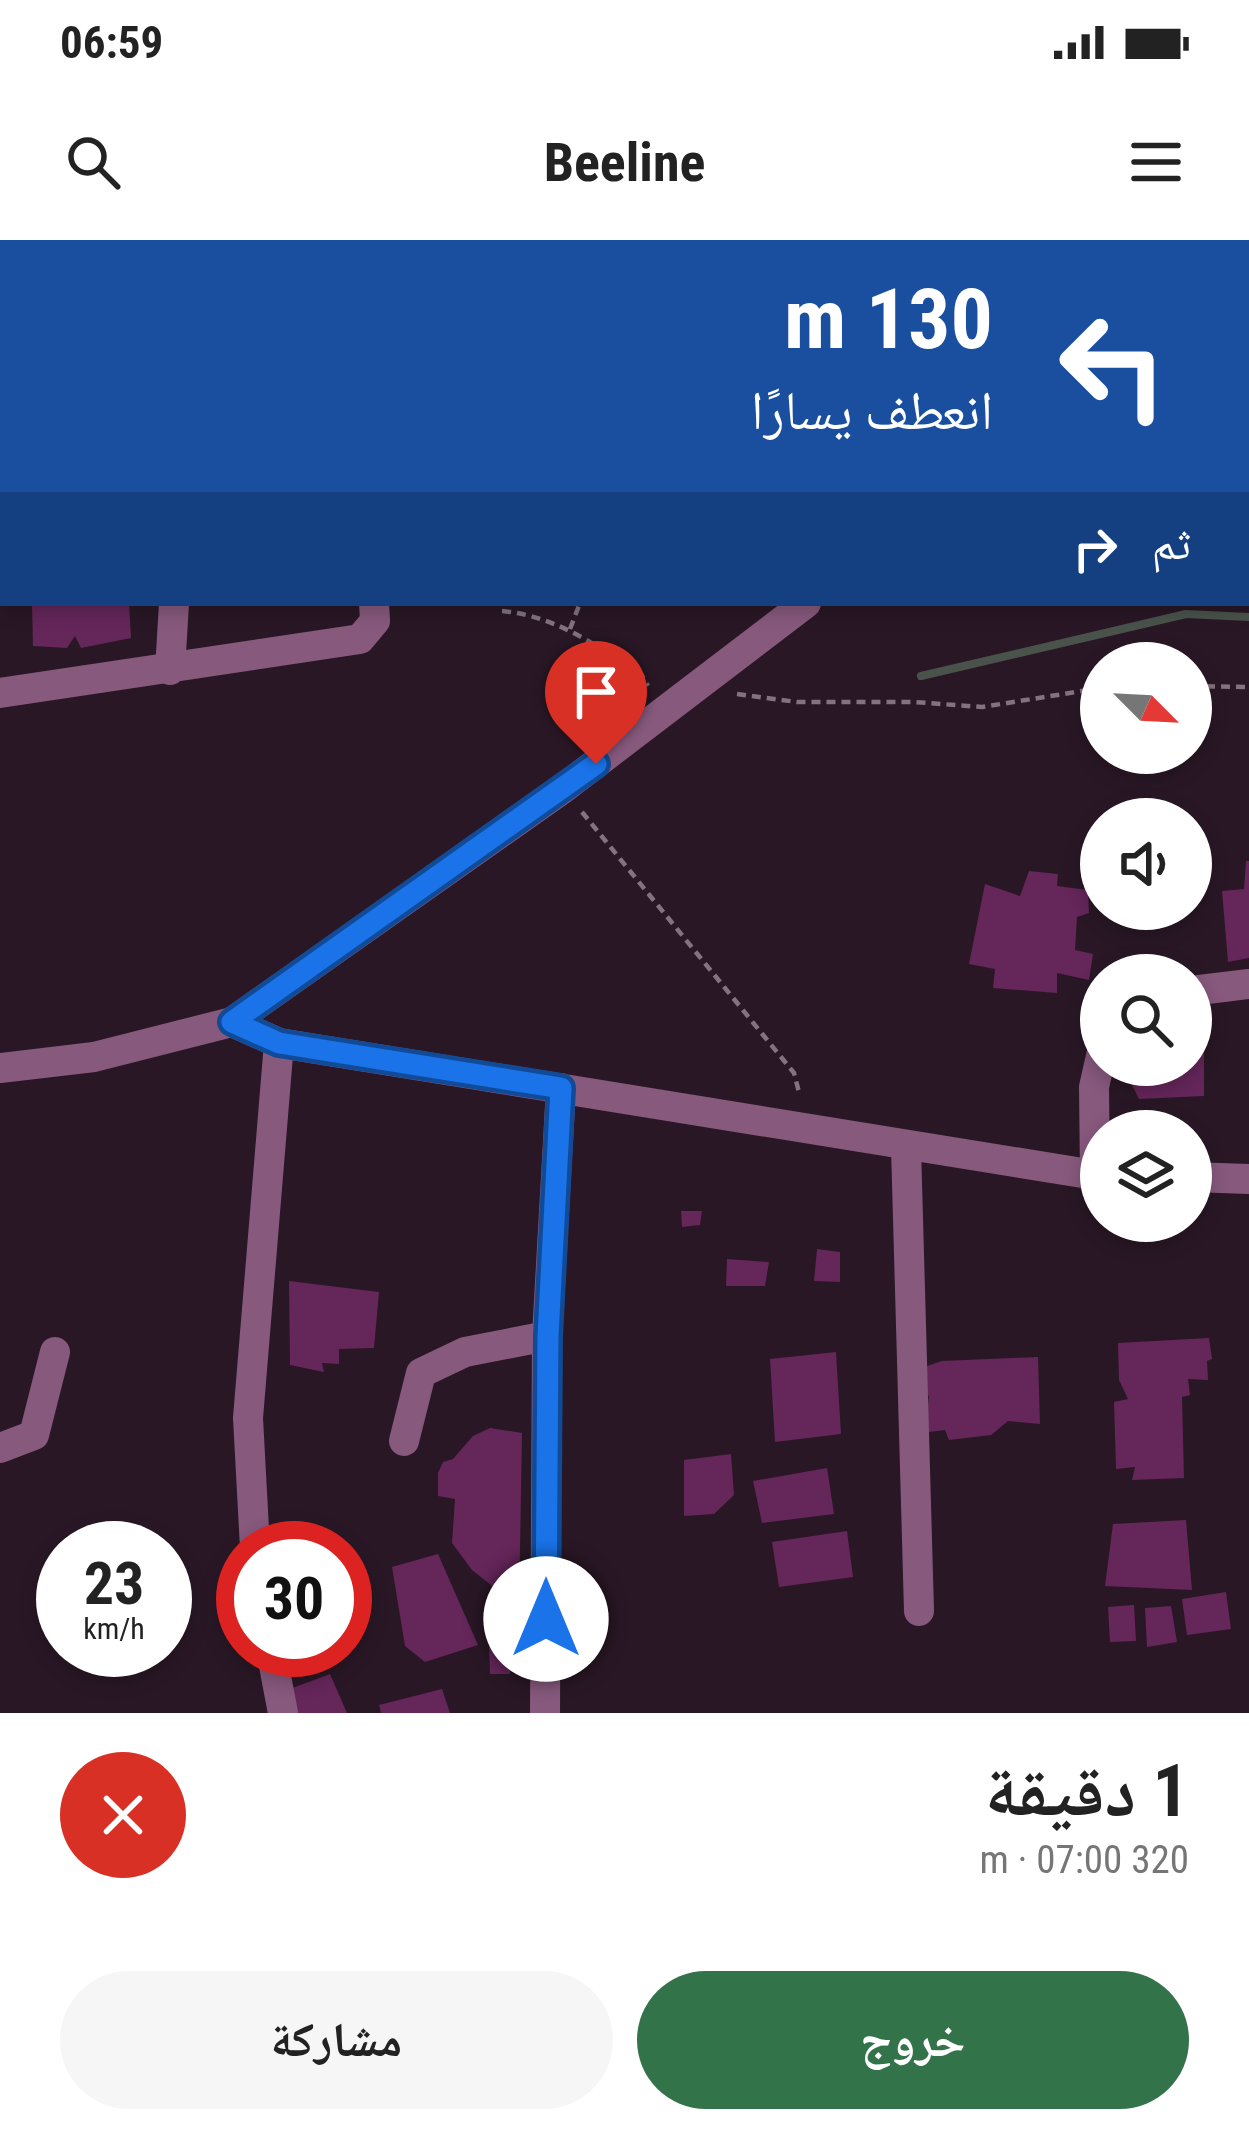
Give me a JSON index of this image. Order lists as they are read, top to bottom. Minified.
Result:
{"north":"bottom right","page":{"status":"06:59","header":"Beeline","turn":["130 m","انعطف يسارًا"],"then":"ثم","speed":"23 km/h","limit":"30","heading":["1 دقيقة","320 m · 07:00"],"buttons":["خروج","مشاركة"]}}
